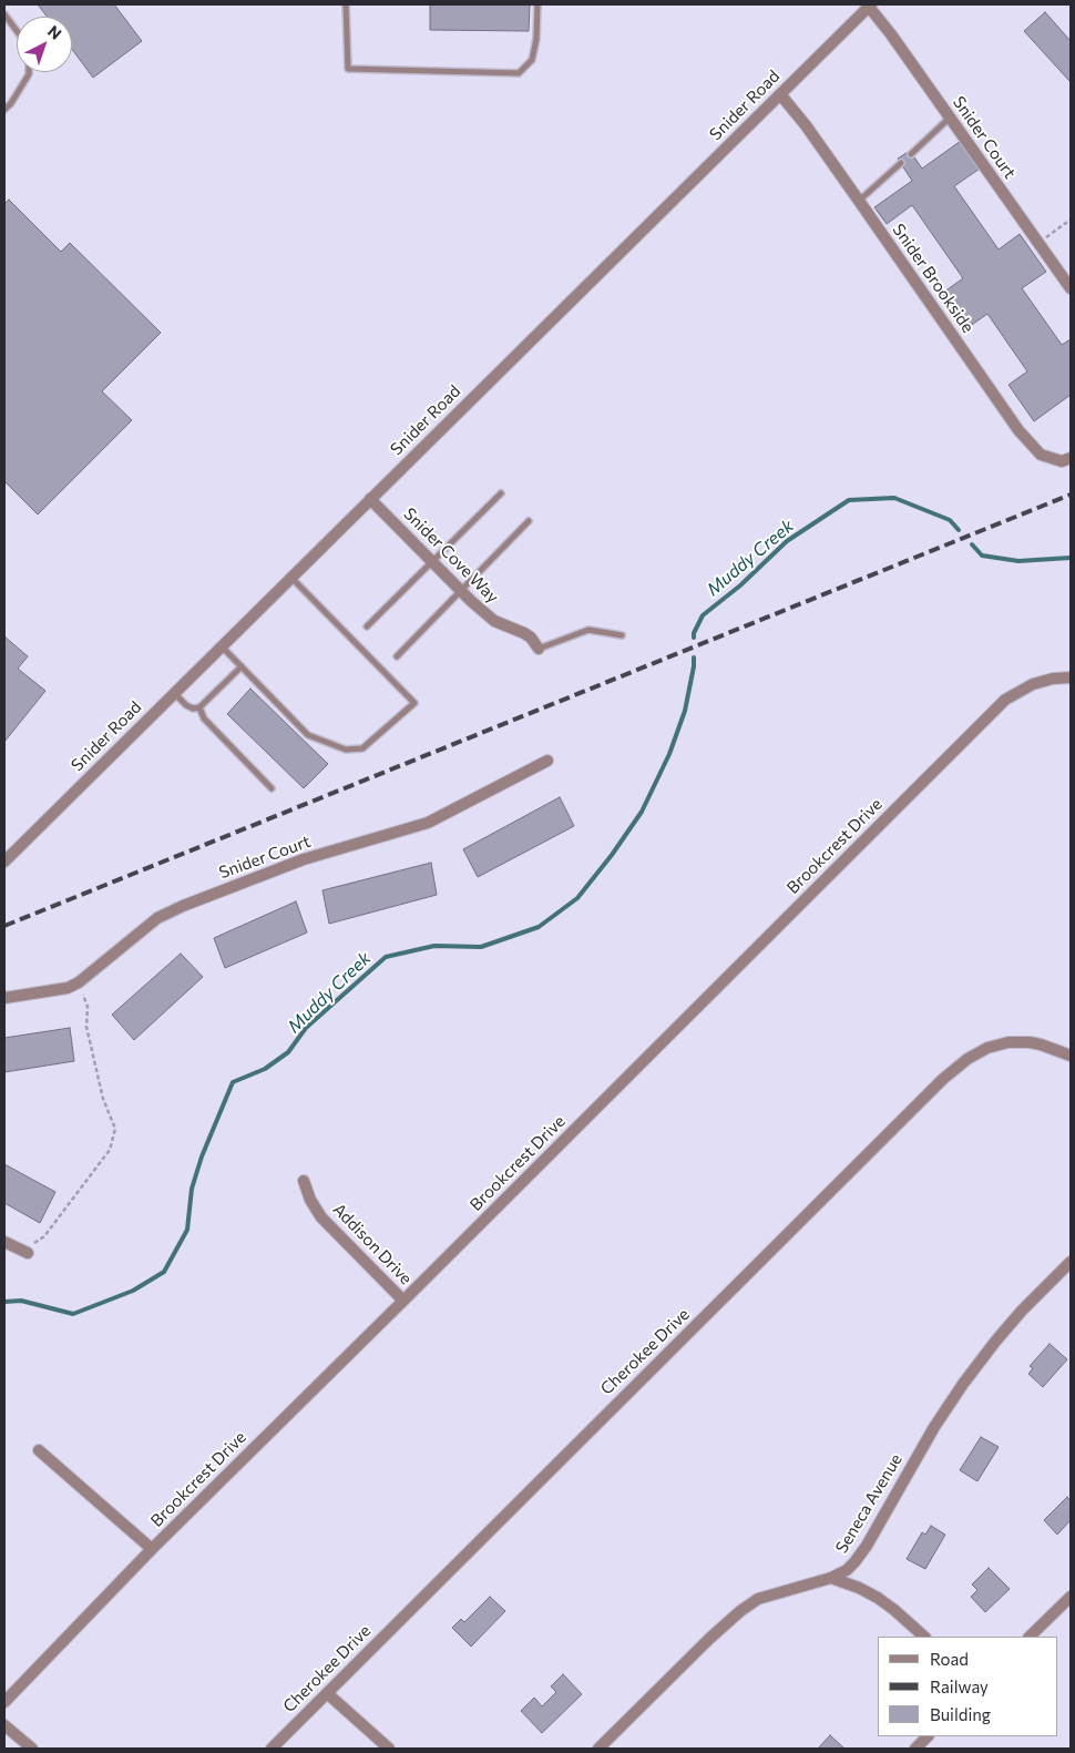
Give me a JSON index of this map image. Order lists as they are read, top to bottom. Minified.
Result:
{"streets":{"street":["Snider Road","Snider Court","Snider Brookside","Snider Cove Way","Brookcrest Drive","Addison Drive","Cherokee Drive","Seneca Avenue"]},"crossings":[["Snider Road","Snider Court"],["Snider Road","Snider Brookside"],["Snider Road","Snider Cove Way"],["Brookcrest Drive","Addison Drive"]],"water":["Muddy Creek"],"legend":["Road","Railway","Building"],"north":"top right"}
